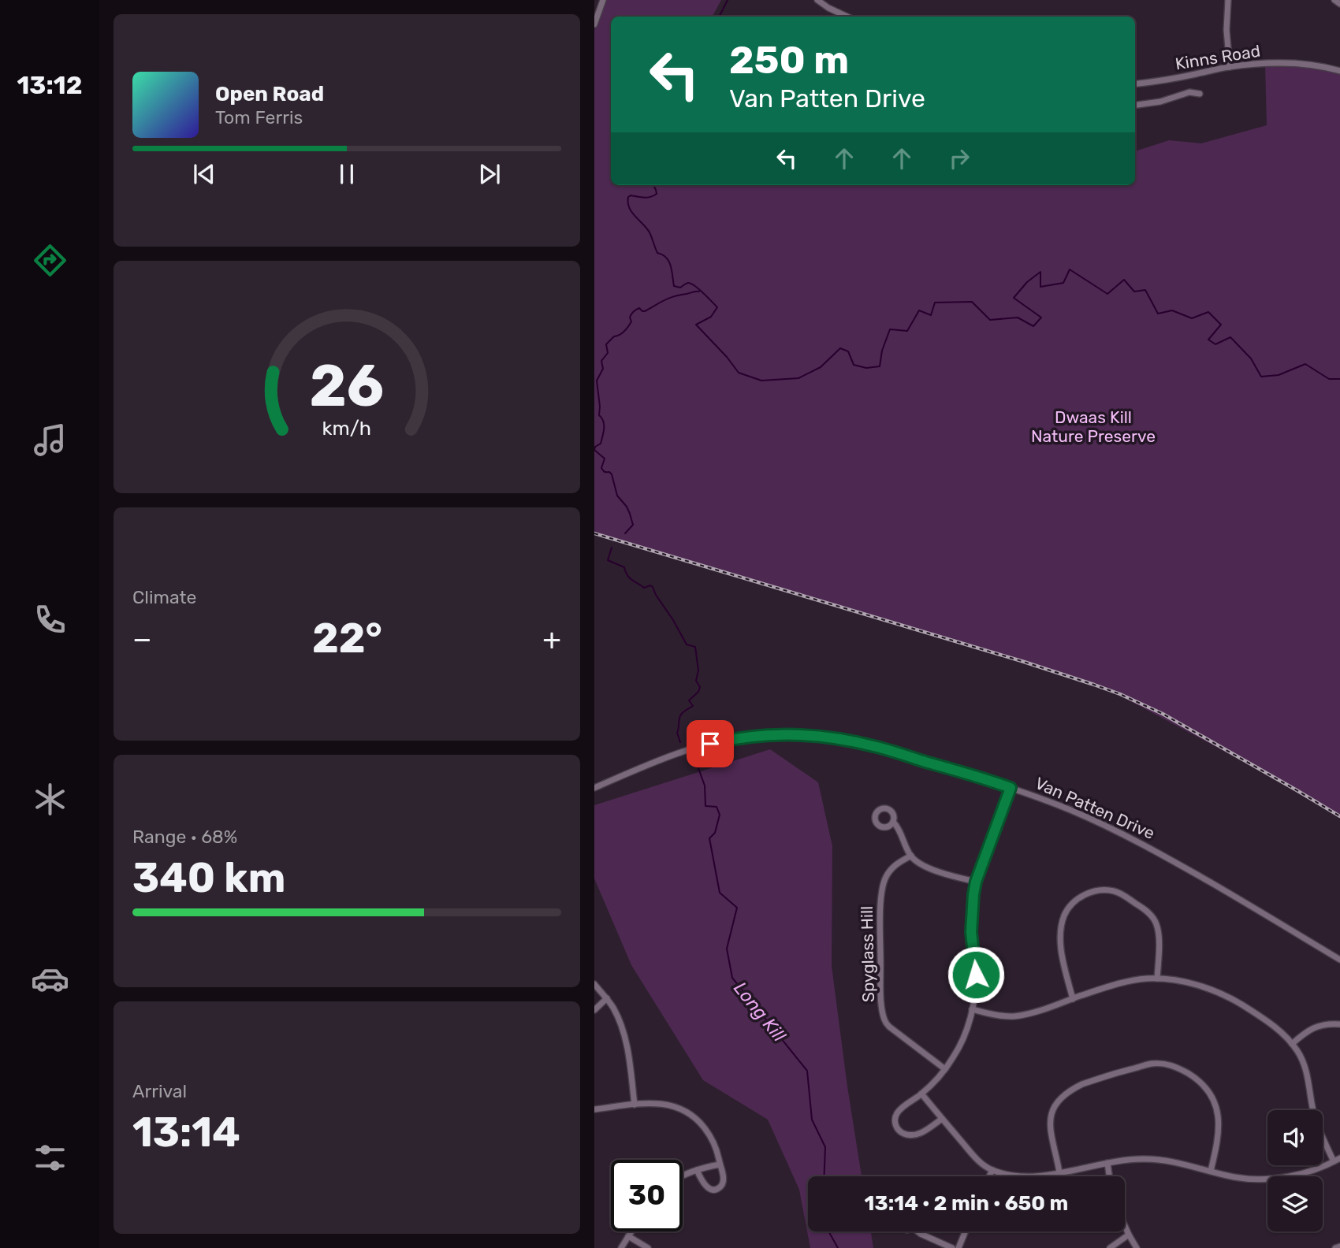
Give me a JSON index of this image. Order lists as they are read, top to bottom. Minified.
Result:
{"streets":{"street":["Kinns Road","Van Patten Drive","Spyglass Hill"]},"water":["Long Kill"],"parks":["Dwaas Kill Nature Preserve"],"page":{"tabs":"13:12","turn":["250 m","Van Patten Drive"],"song":["Open Road","Tom Ferris"],"tile":["Climate",["Range · 68%","340 km"],["Arrival","13:14"]],"heat":["−","22°","+"],"limit":"30","trip":"13:14 · 2 min · 650 m","gauge":["26","km/h"]}}
